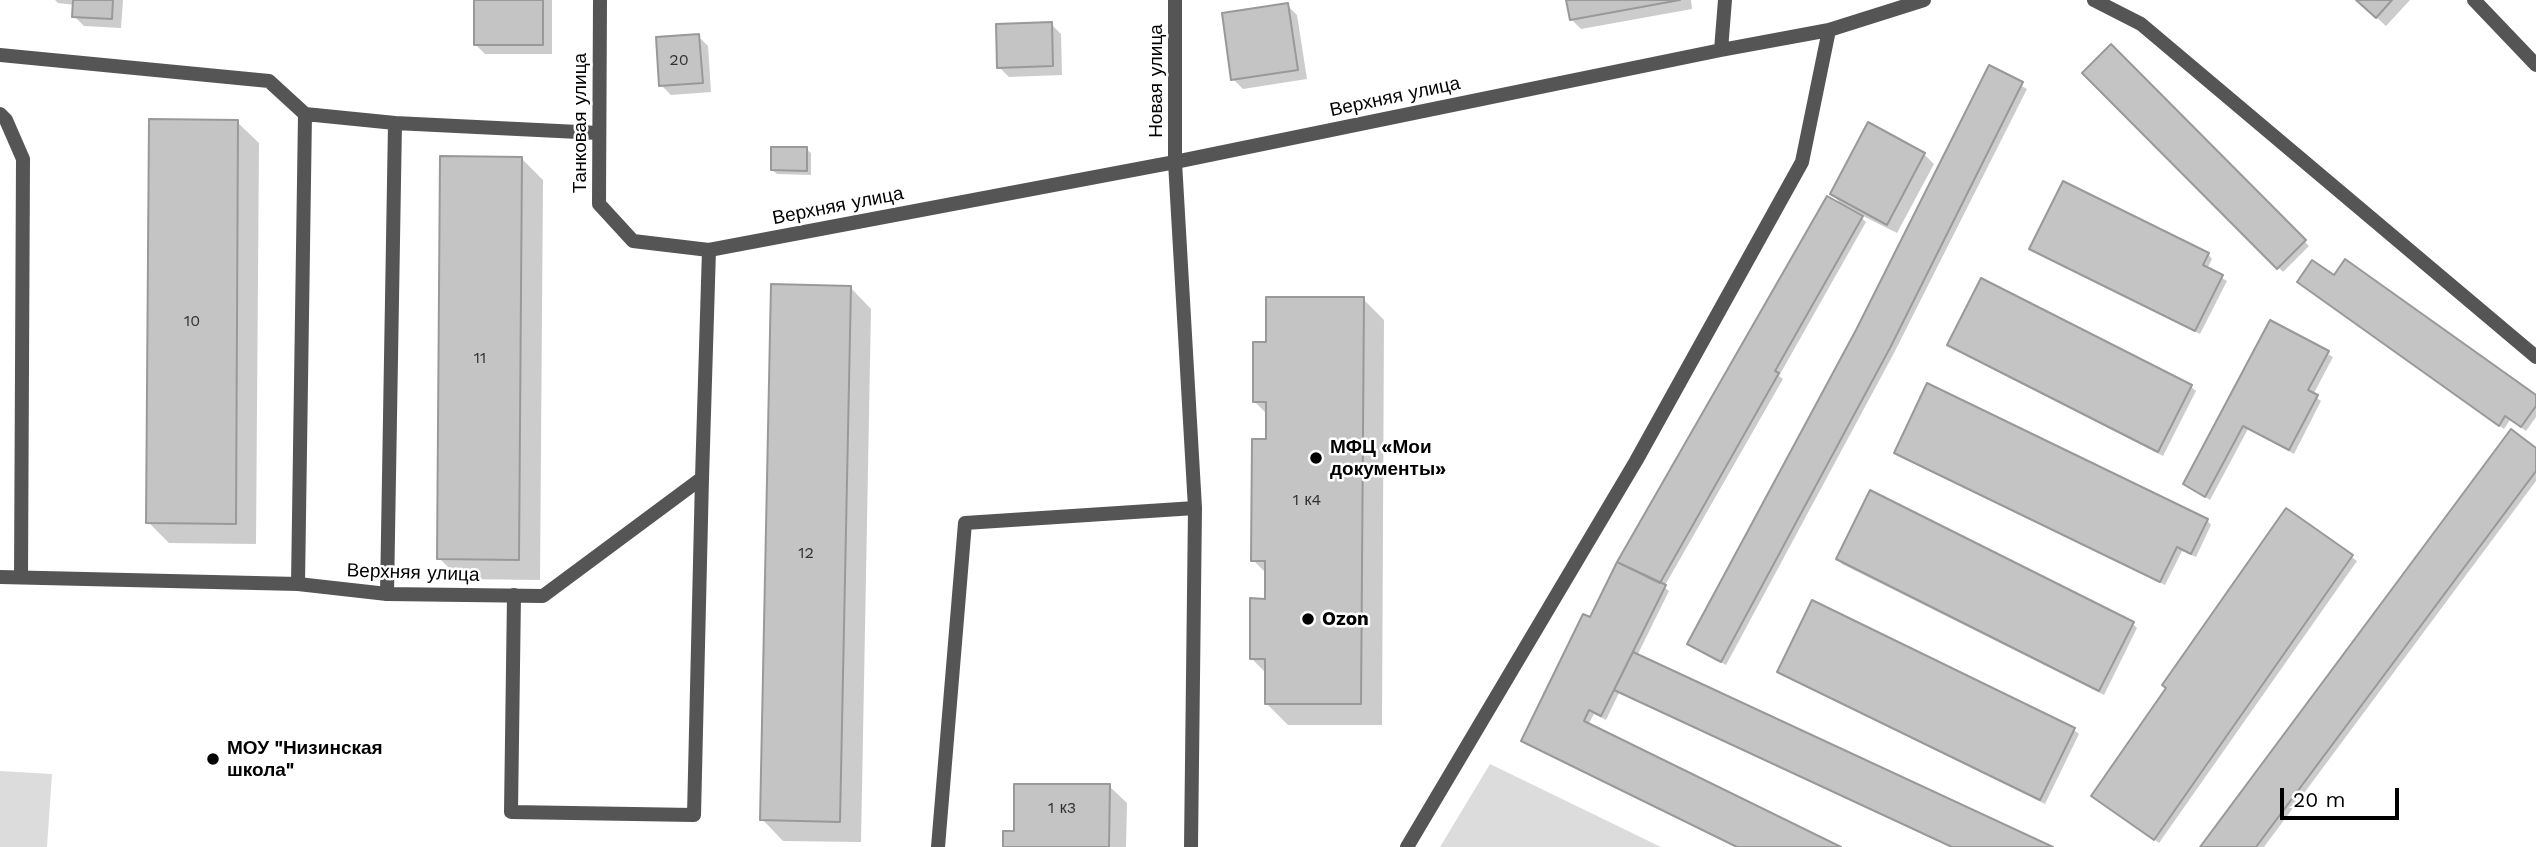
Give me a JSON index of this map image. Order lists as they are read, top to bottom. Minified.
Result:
{"streets":{"street":["Новая улица","Верхняя улица","Танковая улица"]},"crossings":[["Новая улица","Верхняя улица"],["Верхняя улица","Танковая улица"]],"places":["МФЦ «Мои документы»","Ozon","МОУ \"Низинская школа\""],"house_numbers":["20","10","11","1 к4","12","1 к3"],"scale_bar":"20 m"}
